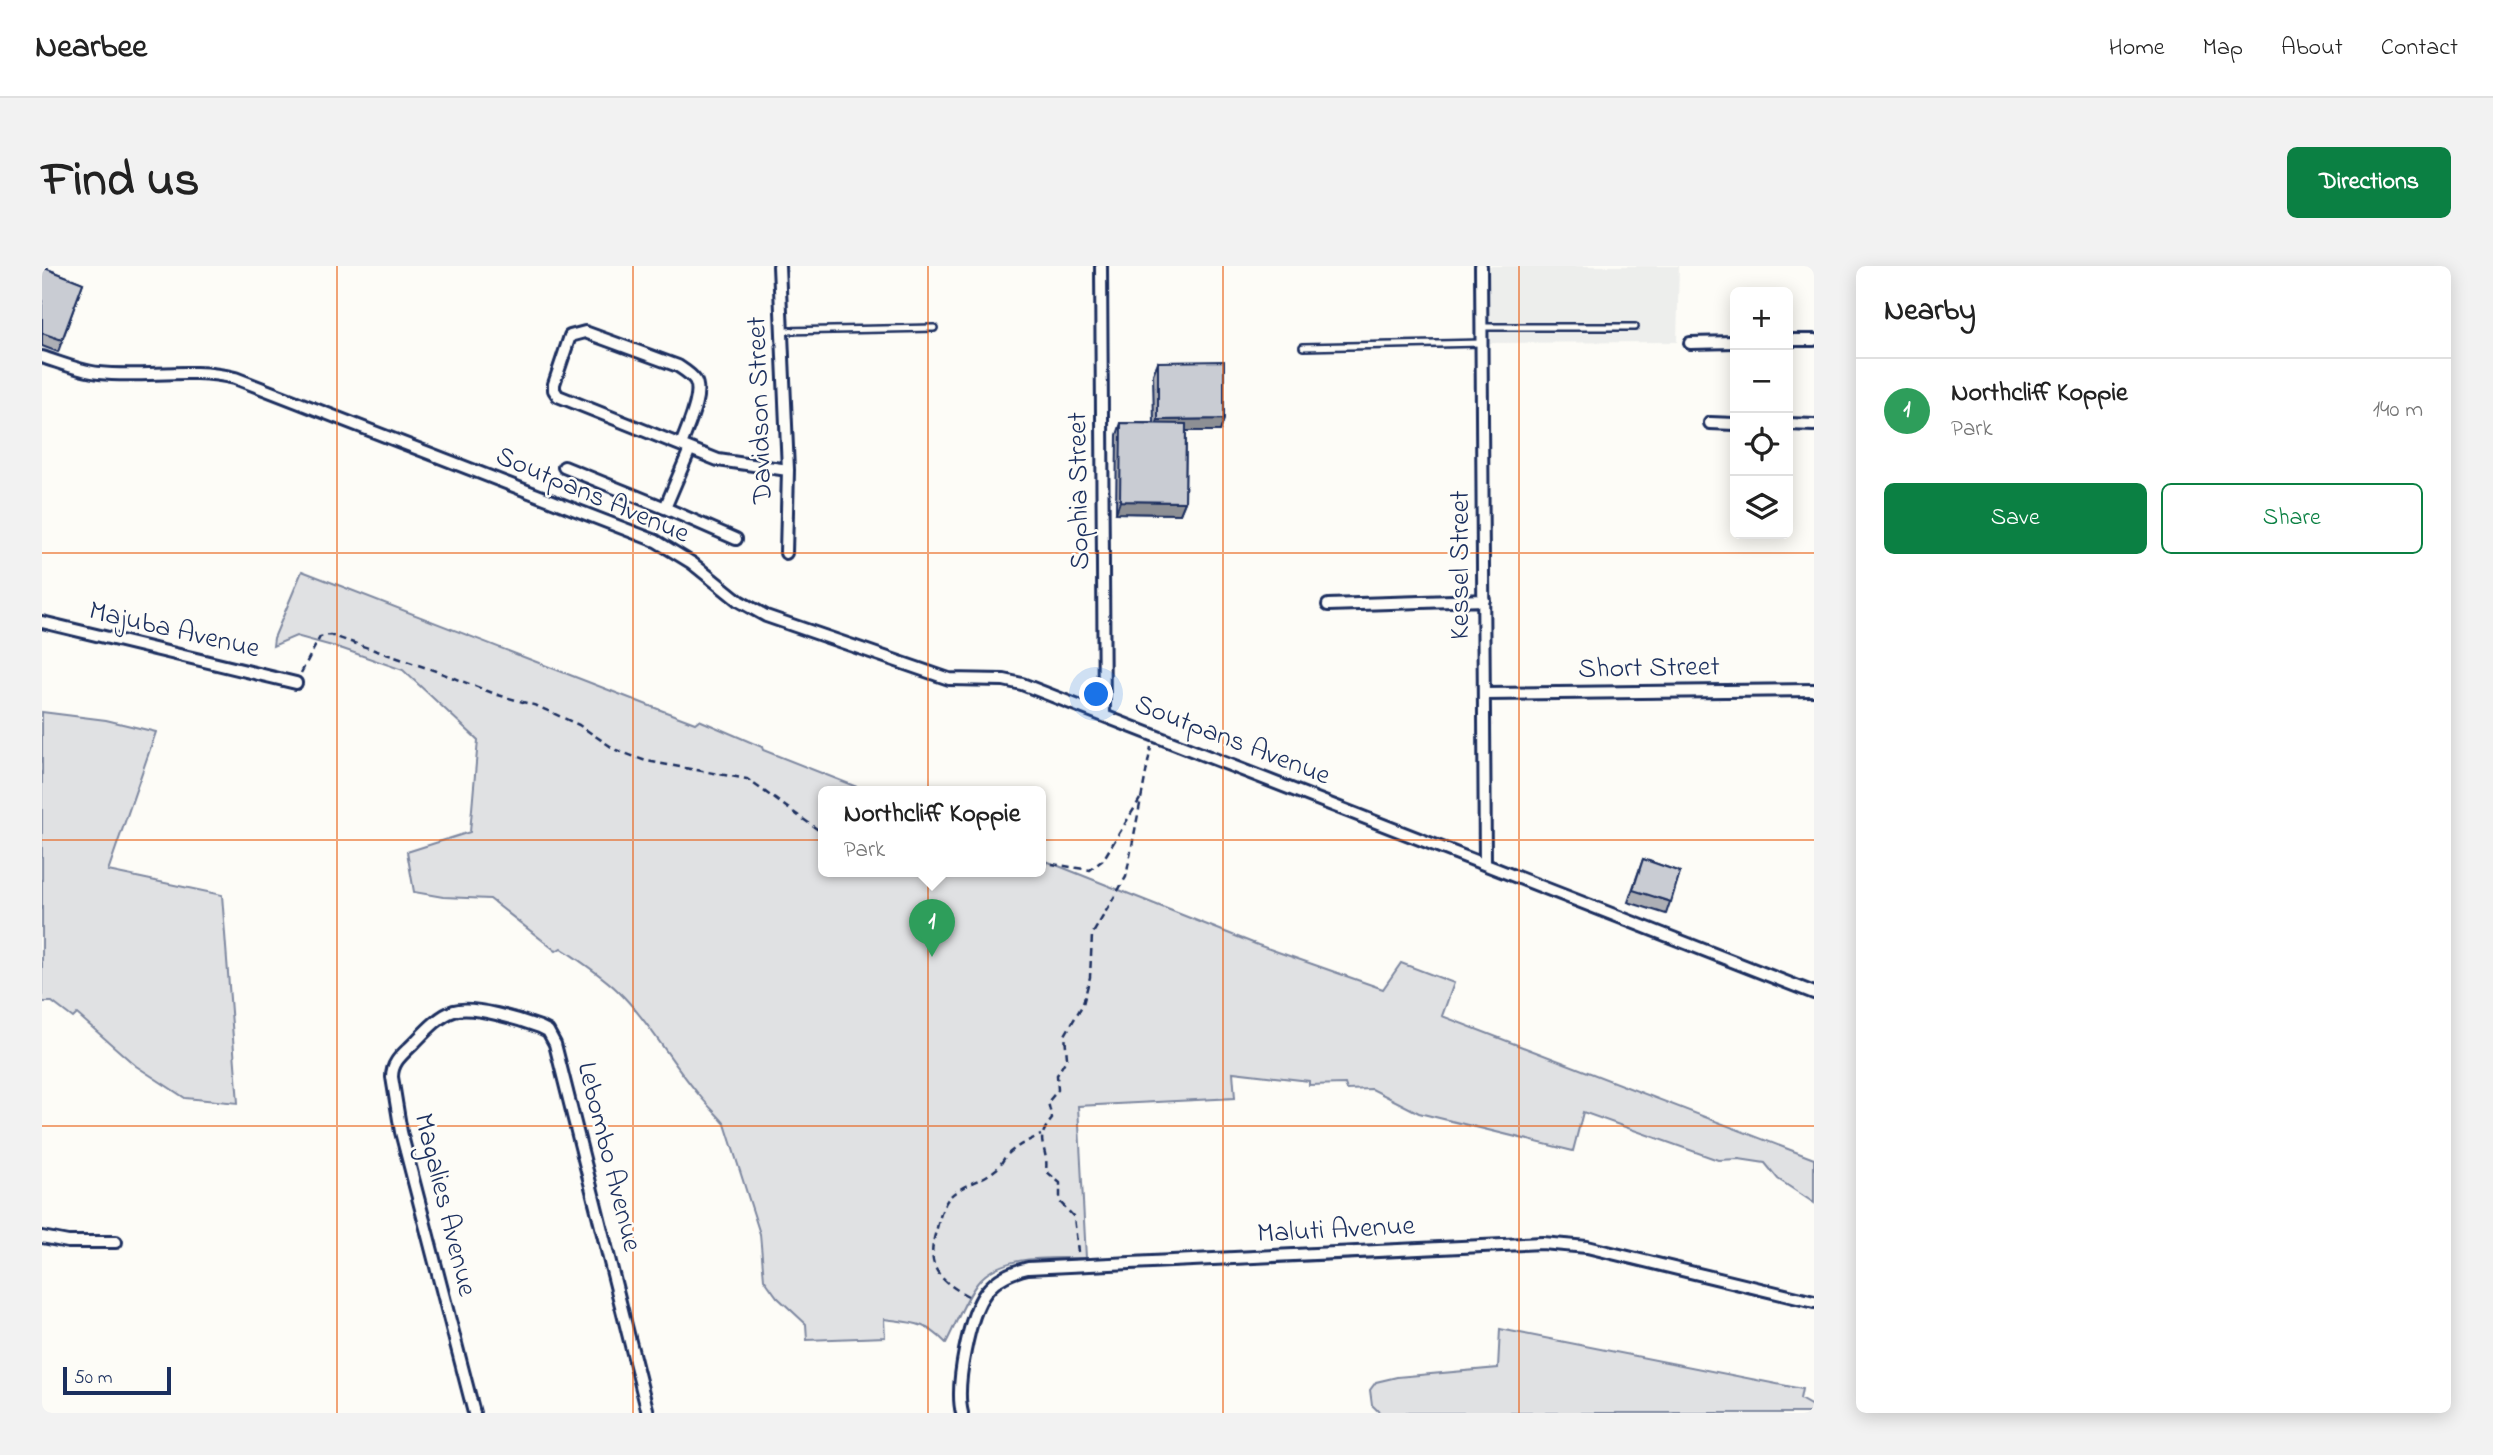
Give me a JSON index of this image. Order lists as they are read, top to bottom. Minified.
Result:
{"streets":{"street":["Davidson Street","Sophia Street","Soutpans Avenue","Kessel Street","Majuba Avenue","Short Street","Lebombo Avenue","Magalies Avenue","Maluti Avenue"]},"crossings":[["Sophia Street","Soutpans Avenue"],["Soutpans Avenue","Kessel Street"],["Kessel Street","Short Street"],["Lebombo Avenue","Magalies Avenue"]],"scale_bar":"50 m","page":{"header":"Nearbee","nav":["Home","Map","About","Contact"],"title":"Find us","buttons":["Directions",["Save","Share"]],"heading":"Nearby","map_buttons":["+","−"],"list":[{"mark":"1","name":"Northcliff Koppie","note":"Park","value":"140 m"}],"popup":["Northcliff Koppie","Park"],"pins":"1","scale":"50 m"}}
